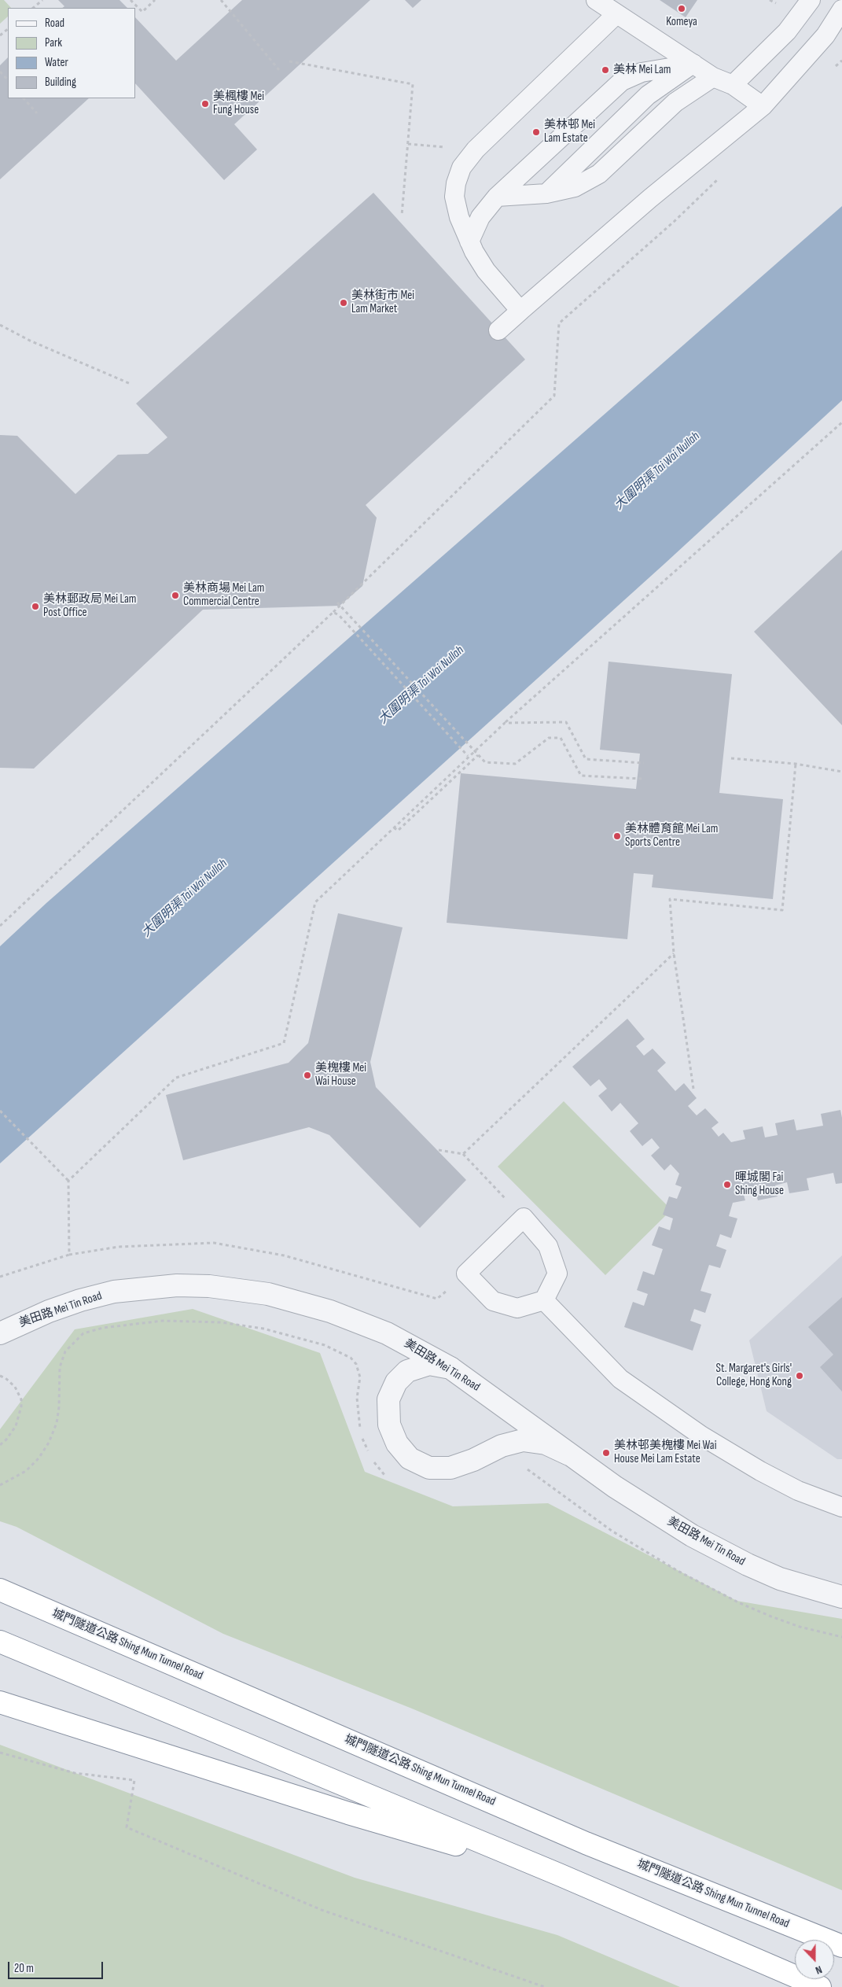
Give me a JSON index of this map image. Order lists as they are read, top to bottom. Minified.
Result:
{"streets":{"highway":["城門隧道公路 Shing Mun Tunnel Road"],"street":["美田路 Mei Tin Road"]},"water":["大圍明渠 Tai Wai Nullah"],"places":["Komeya","美林 Mei Lam","美楓樓 Mei Fung House","美林邨 Mei Lam Estate","美林街市 Mei Lam Market","美林商場 Mei Lam Commercial Centre","美林郵政局 Mei Lam Post Office","美林體育館 Mei Lam Sports Centre","美槐樓 Mei Wai House","暉城閣 Fai Shing House","St. Margaret's Girls' College, Hong Kong","美林邨美槐樓 Mei Wai House Mei Lam Estate"],"legend":["Road","Park","Water","Building"],"scale_bar":"20 m","north":"bottom"}
